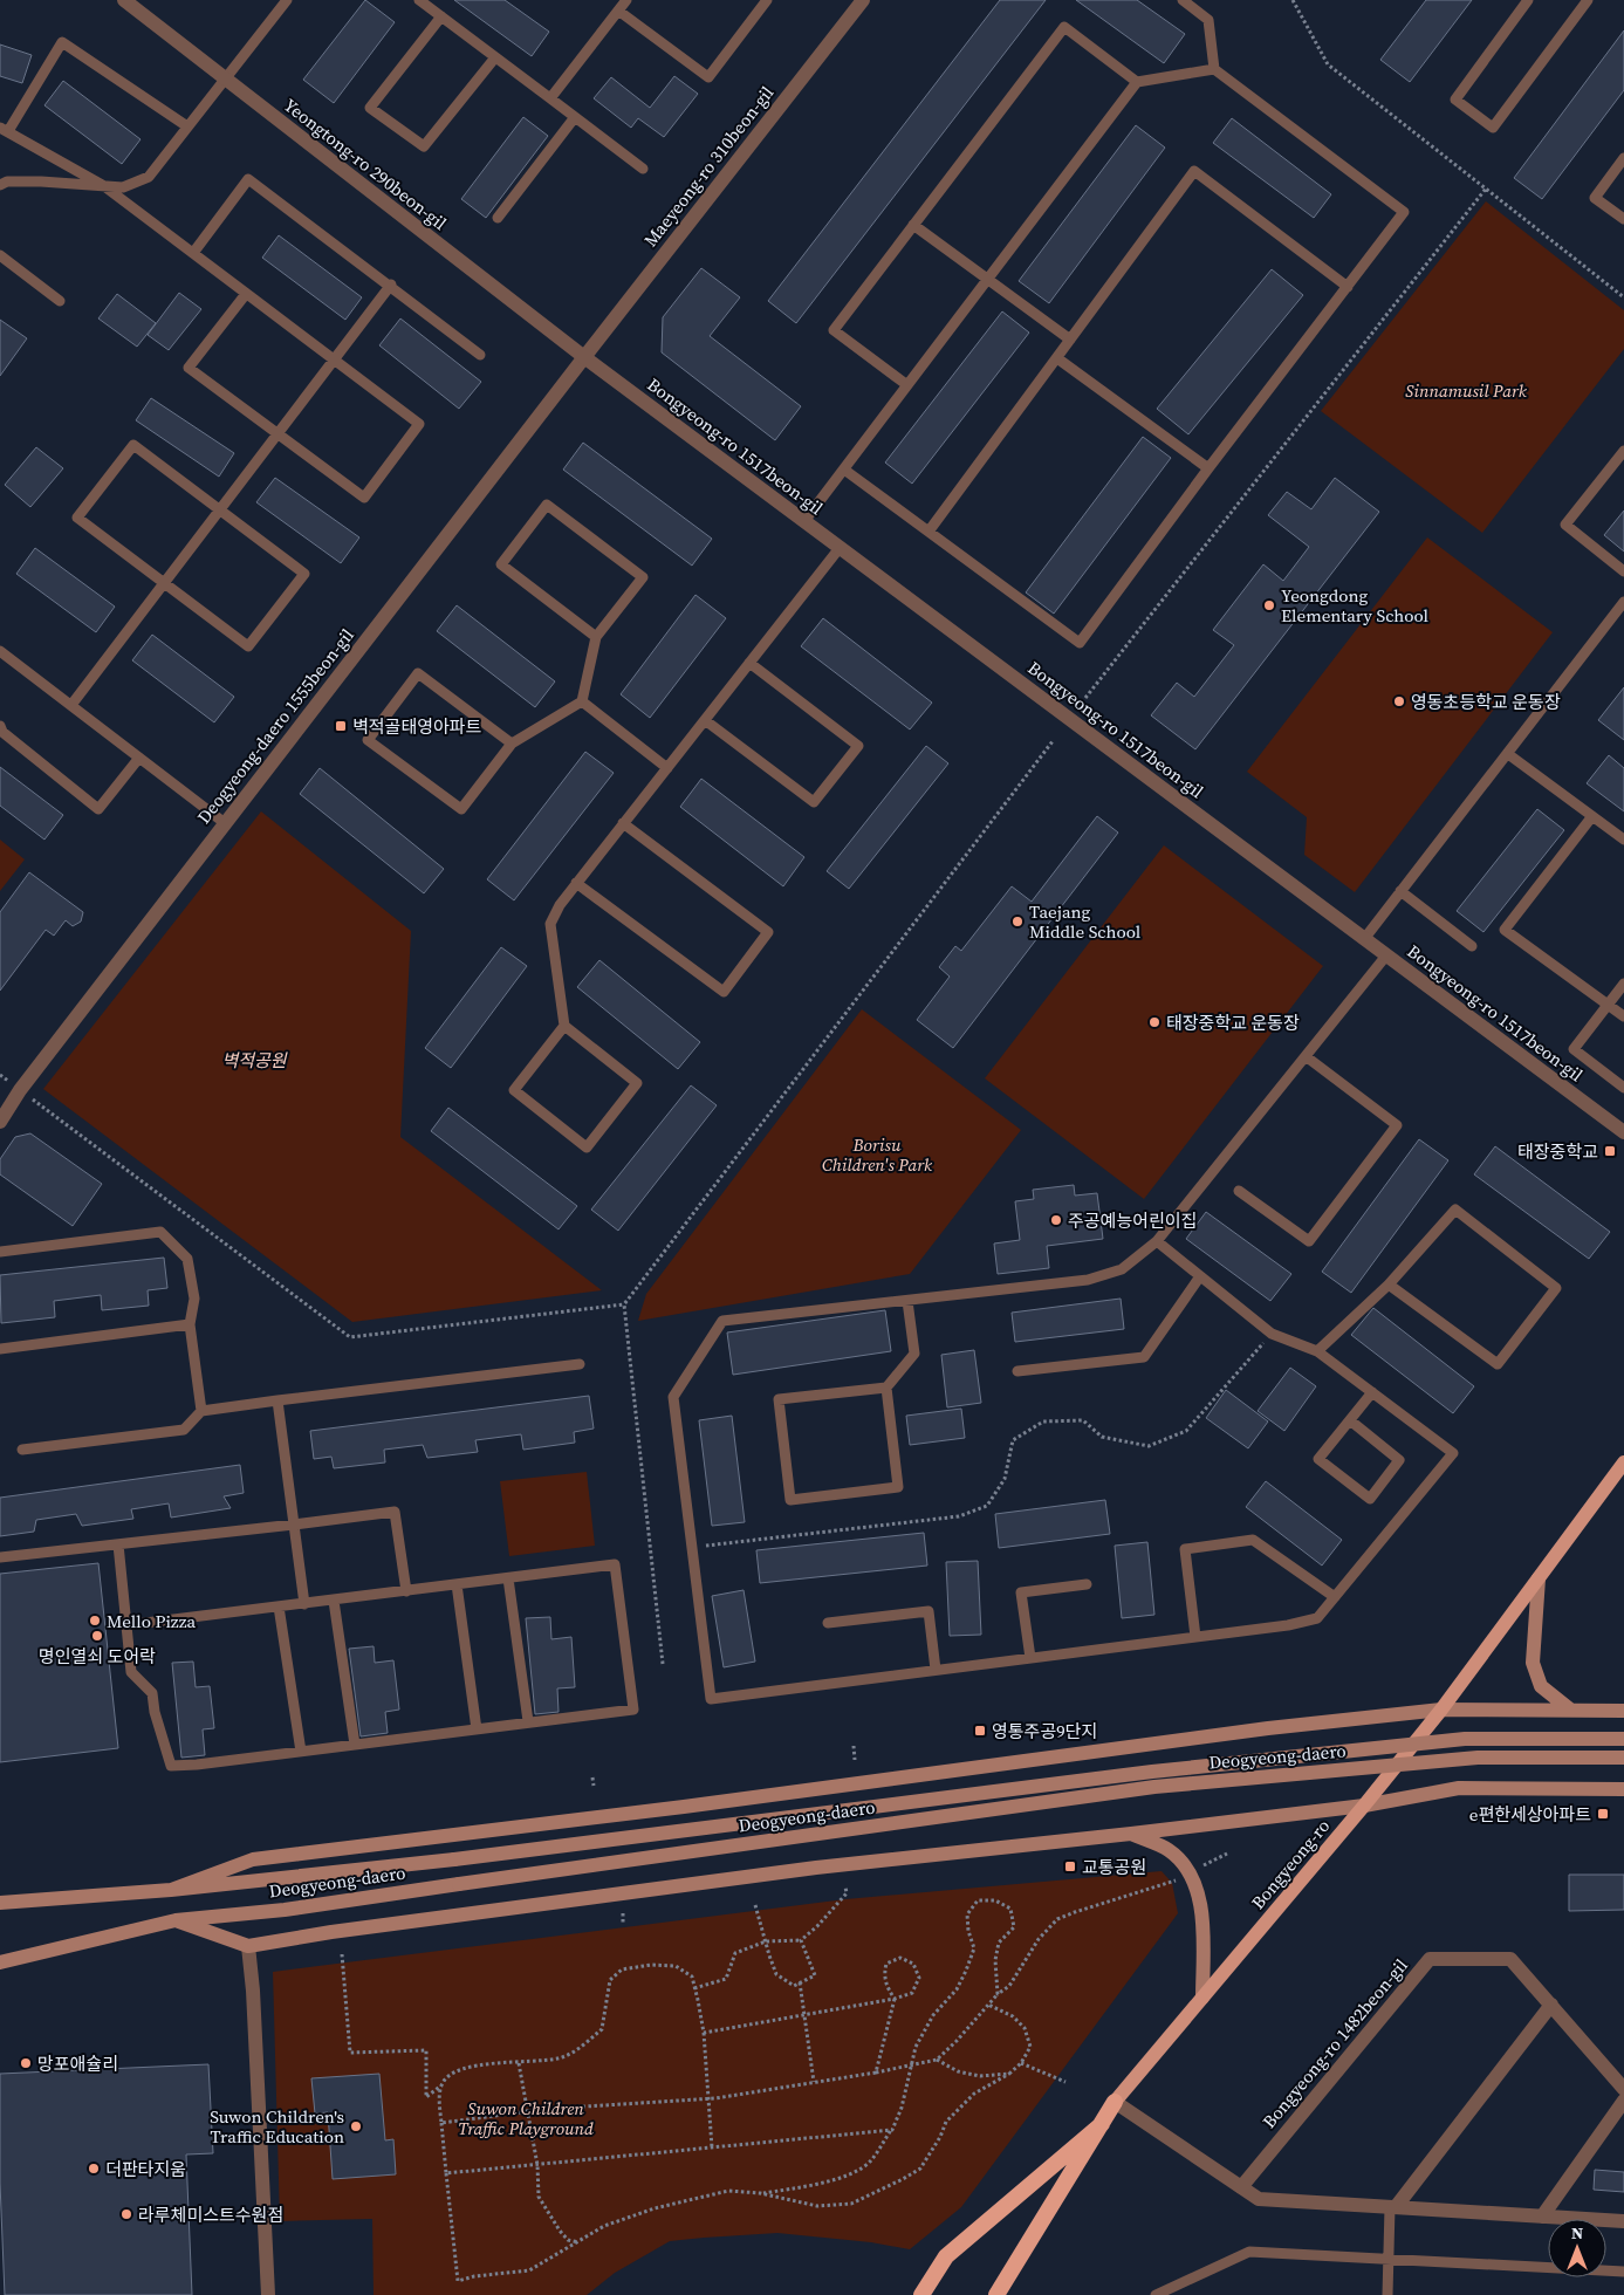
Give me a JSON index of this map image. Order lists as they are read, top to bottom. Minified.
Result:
{"streets":{"highway":["Bongyeong-ro"],"main road":["Deogyeong-daero"],"street":["Yeongtong-ro 290beon-gil","Maeyeong-ro 310beon-gil","Bongyeong-ro 1517beon-gil","Deogyeong-daero 1555beon-gil","Bongyeong-ro 1482beon-gil"]},"crossings":[["Yeongtong-ro 290beon-gil","Maeyeong-ro 310beon-gil"],["Yeongtong-ro 290beon-gil","Bongyeong-ro 1517beon-gil"],["Yeongtong-ro 290beon-gil","Deogyeong-daero 1555beon-gil"],["Maeyeong-ro 310beon-gil","Bongyeong-ro 1517beon-gil"],["Maeyeong-ro 310beon-gil","Deogyeong-daero 1555beon-gil"],["Bongyeong-ro 1517beon-gil","Deogyeong-daero 1555beon-gil"]],"parks":["Sinnamusil Park","벽적공원","Borisu Children's Park","Suwon Children Traffic Playground"],"places":{"other":["Yeongdong Elementary School","영동초등학교 운동장","Taejang Middle School","태장중학교 운동장","주공예능어린이집","Mello Pizza","명인열쇠 도어락","망포애슐리","Suwon Children's Traffic Education","더판타지움","라루체미스트수원점"],"transit":["벽적골태영아파트","태장중학교","영통주공9단지","e편한세상아파트","교통공원"]},"north":"top"}
